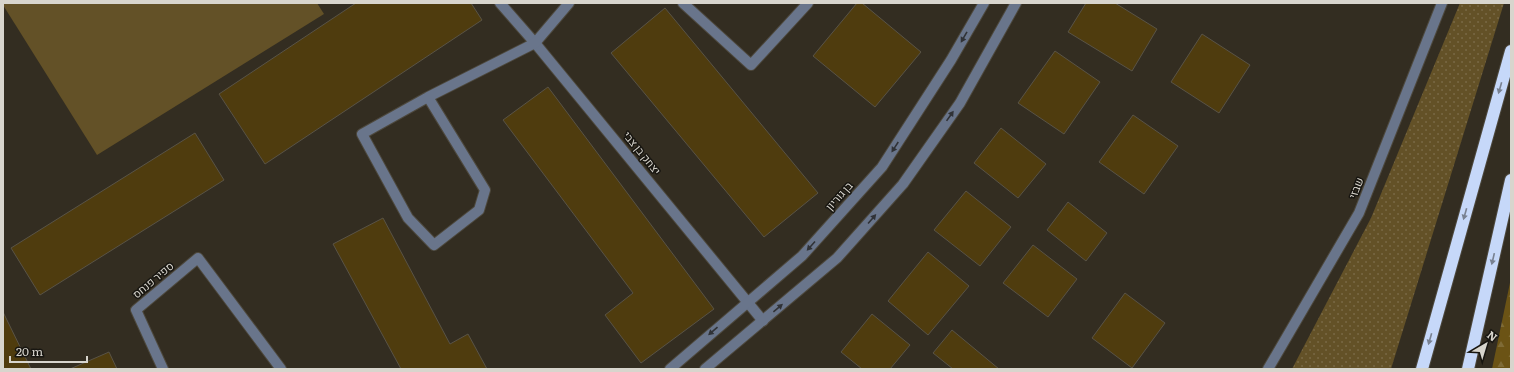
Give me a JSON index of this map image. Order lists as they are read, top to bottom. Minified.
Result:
{"streets":{"street":["יצחק בן צבי","שבזי","בן גוריון","ספיר פנחס"]},"crossings":[["יצחק בן צבי","בן גוריון"]],"scale_bar":"20 m","north":"top right"}
